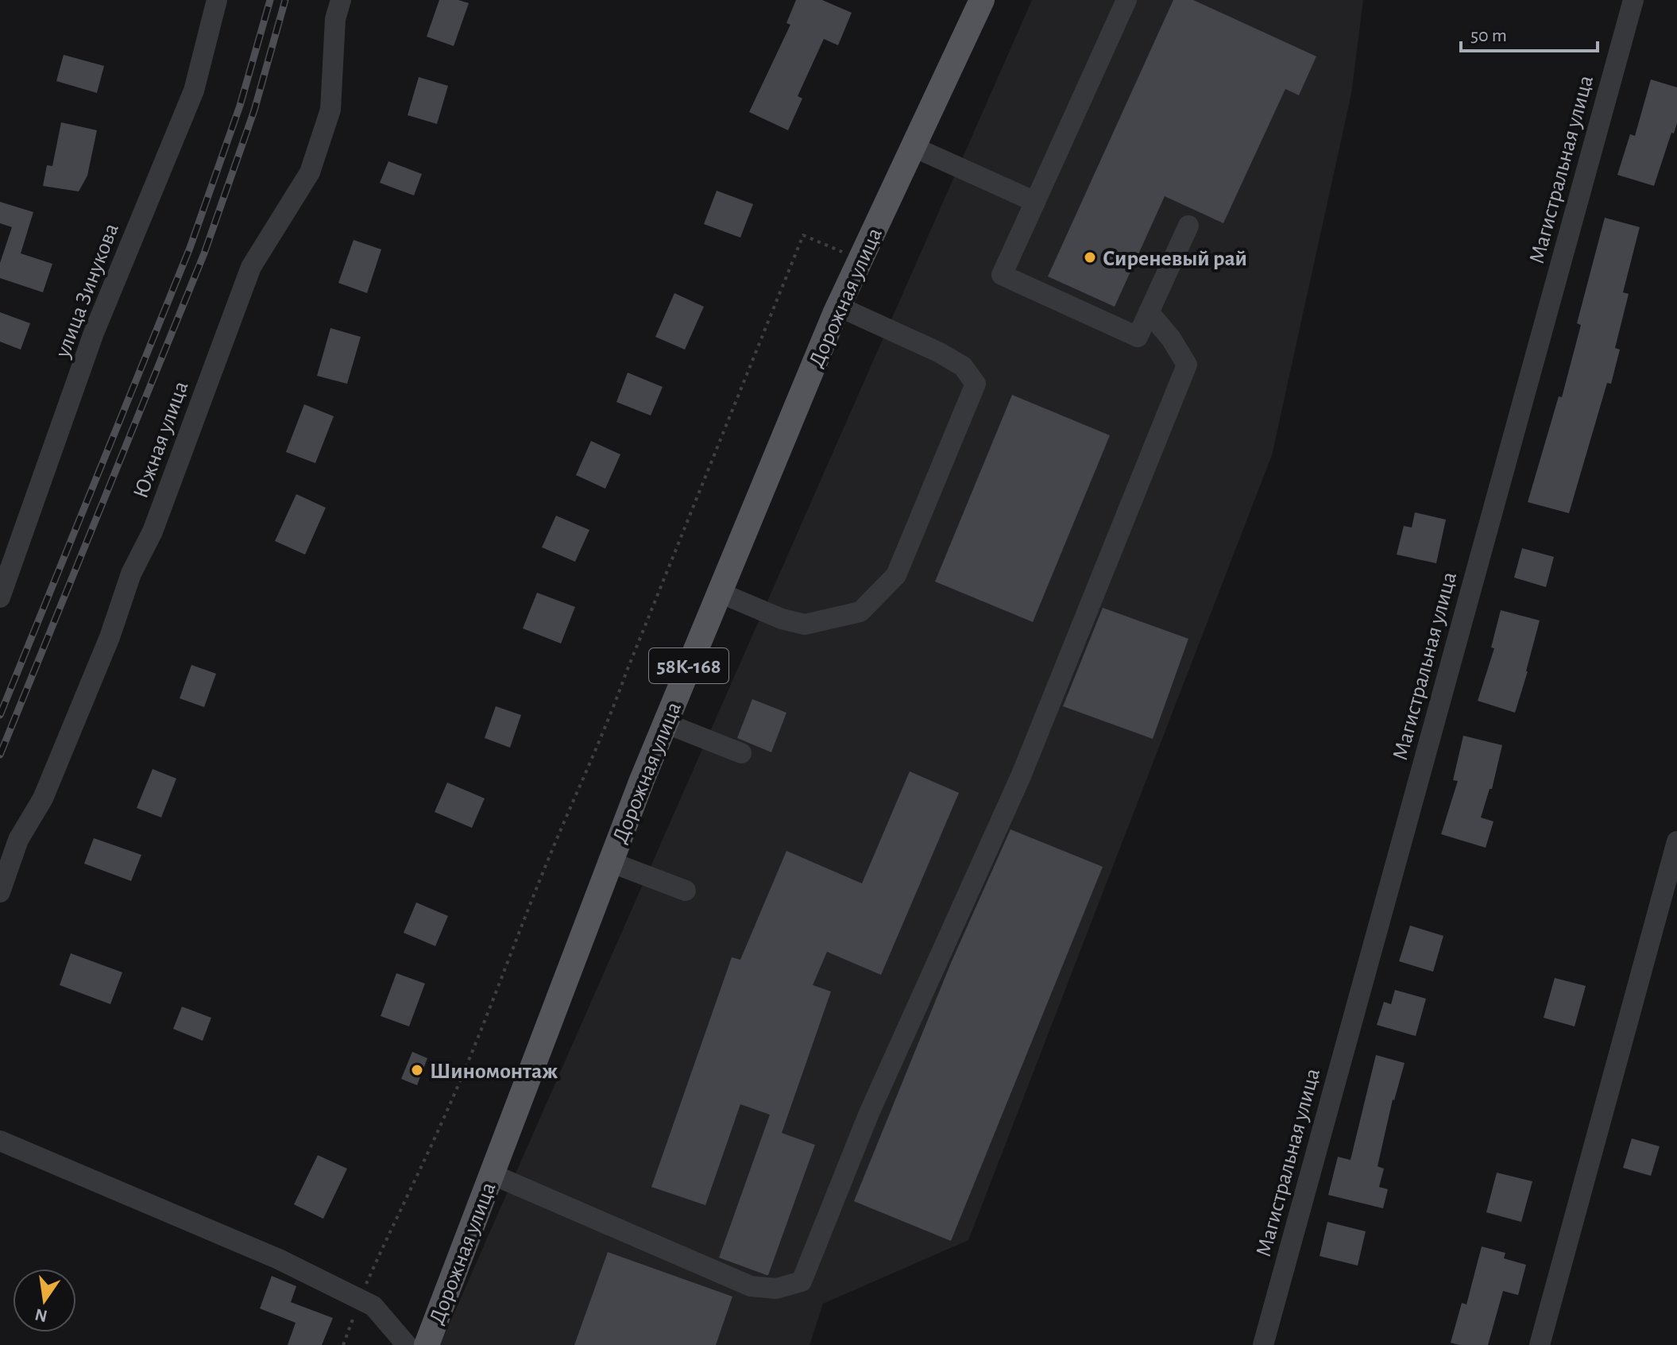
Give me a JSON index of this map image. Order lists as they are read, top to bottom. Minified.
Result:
{"streets":{"main road":["Дорожная улица","58К-168"],"street":["Магистральная улица","улица Зинукова","Южная улица"]},"places":["Сиреневый рай","Шиномонтаж"],"scale_bar":"50 m","north":"bottom"}
